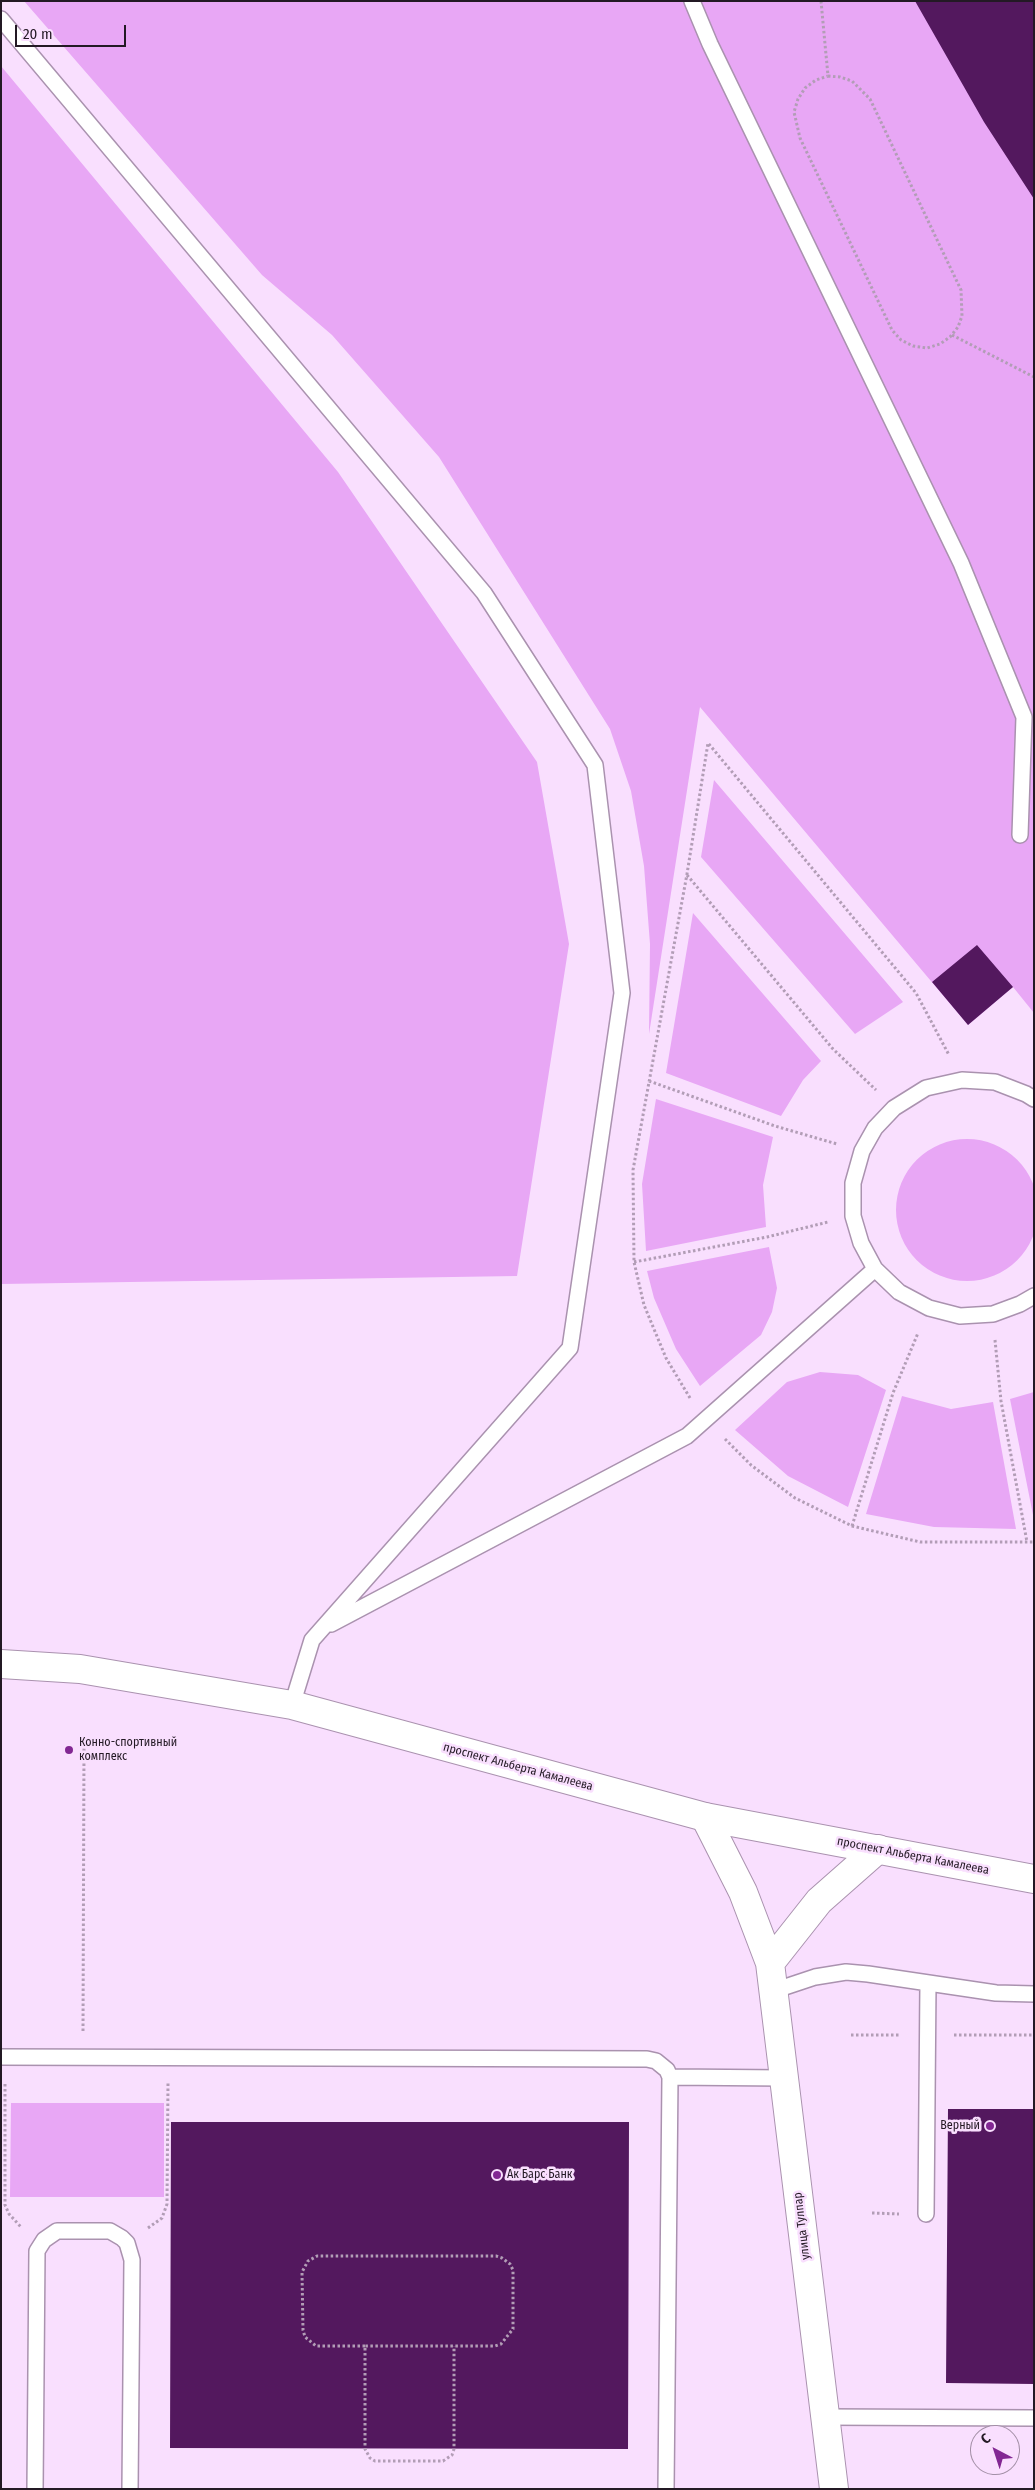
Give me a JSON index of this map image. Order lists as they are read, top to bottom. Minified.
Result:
{"streets":{"main road":["проспект Альберта Камалеева","улица Тулпар"]},"crossings":[["проспект Альберта Камалеева","улица Тулпар"]],"places":["Конно-спортивный комплекс","Верный","Ак Барс Банк"],"scale_bar":"20 m","north":"top left"}
